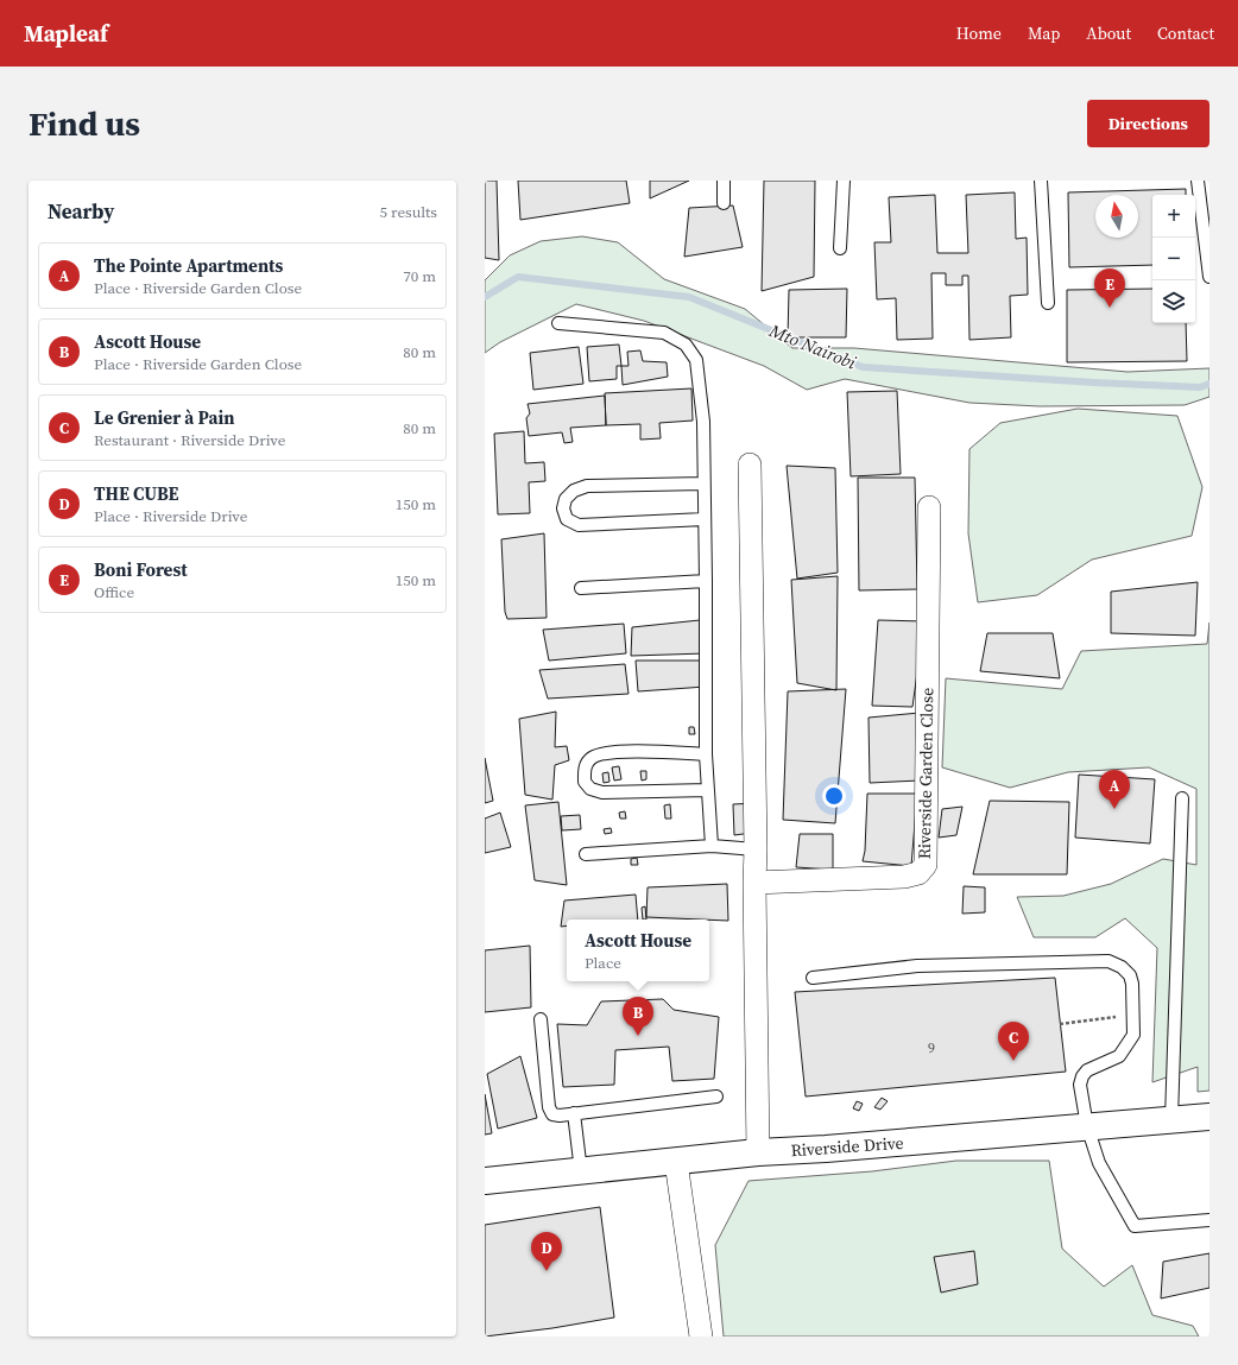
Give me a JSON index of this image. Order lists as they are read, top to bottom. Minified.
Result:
{"streets":{"street":["Riverside Garden Close","Riverside Drive"]},"water":["Mto Nairobi"],"house_numbers":["9"],"north":"top","page":{"header":"Mapleaf","nav":["Home","Map","About","Contact"],"buttons":"Directions","title":"Find us","heading":["Nearby","5 results"],"map_buttons":["+","−"],"list":[{"mark":"A","name":"The Pointe Apartments","note":"Place · Riverside Garden Close","value":"70 m"},{"mark":"B","name":"Ascott House","note":"Place · Riverside Garden Close","value":"80 m"},{"mark":"C","name":"Le Grenier à Pain","note":"Restaurant · Riverside Drive","value":"80 m"},{"mark":"D","name":"THE CUBE","note":"Place · Riverside Drive","value":"150 m"},{"mark":"E","name":"Boni Forest","note":"Office","value":"150 m"}],"pins":["E","A","B","C","D"],"popup":["Ascott House","Place"]}}
